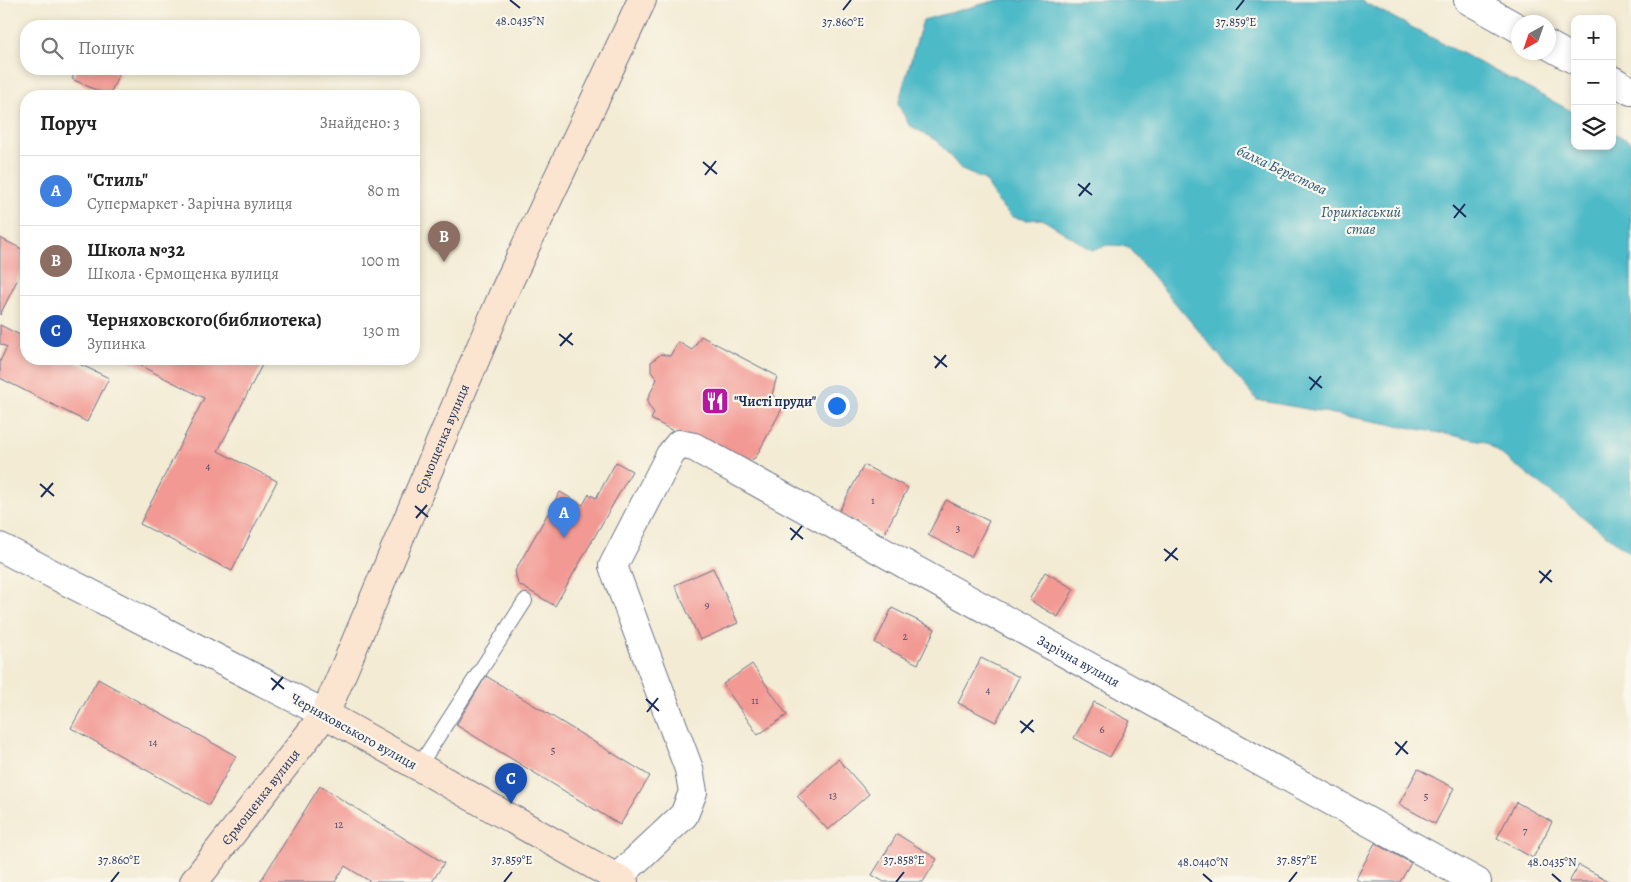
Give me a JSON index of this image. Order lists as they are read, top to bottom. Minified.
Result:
{"streets":{"street":["Єрмощенка вулиця","Зарічна вулиця","Черняховського вулиця"]},"crossings":[["Єрмощенка вулиця","Черняховського вулиця"],["Зарічна вулиця","Черняховського вулиця"]],"water":["балка Берестова","Горшківський став"],"places":{"restaurant":["\"Чисті пруди\""]},"house_numbers":["4","1","3","9","2","4","11","6","14","5","13","5","12","7"],"north":"bottom left","page":{"map_buttons":["+","−"],"search":"Пошук","heading":["Поруч","Знайдено: 3"],"list":[{"mark":"A","name":"\"Стиль\"","note":"Супермаркет · Зарічна вулиця","value":"80 m"},{"mark":"B","name":"Школа №32","note":"Школа · Єрмощенка вулиця","value":"100 m"},{"mark":"C","name":"Черняховского(библиотека)","note":"Зупинка","value":"130 m"}],"pins":["B","A","C"]},"coordinates":["48.0435°N","37.860°E","37.859°E","37.858°E","37.857°E","48.0440°N"]}
